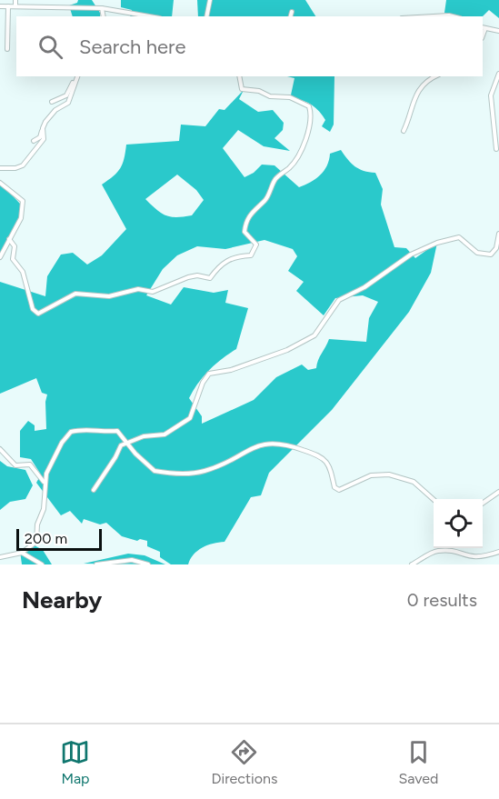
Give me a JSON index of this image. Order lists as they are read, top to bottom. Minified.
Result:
{"scale_bar":"200 m","page":{"search":"Search here","scale":"200 m","heading":["Nearby","0 results"],"nav":["Map","Directions","Saved"]}}
